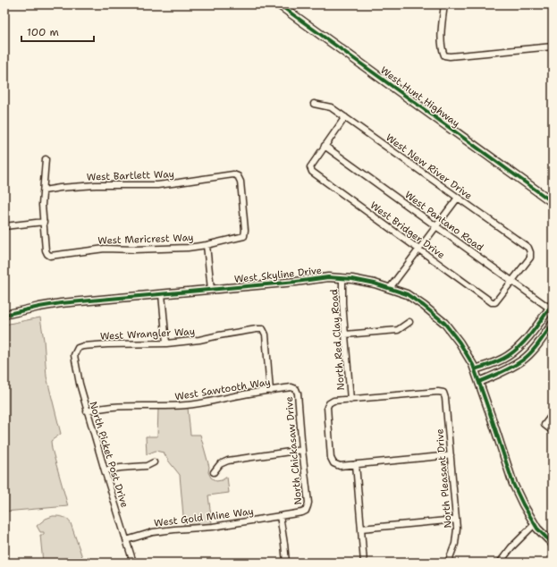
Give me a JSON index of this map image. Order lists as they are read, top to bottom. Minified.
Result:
{"streets":{"main road":["West Hunt Highway"],"street":["West New River Drive","West Bartlett Way","West Pantano Road","West Bridger Drive","West Mericrest Way","West Skyline Drive","West Wrangler Way","North Red Clay Road","West Sawtooth Way","North Chickasaw Drive","North Picket Post Drive","North Pleasant Drive","West Gold Mine Way"]},"crossings":[["West New River Drive","West Pantano Road"],["West New River Drive","West Bridger Drive"],["West Bartlett Way","West Mericrest Way"],["West Pantano Road","West Bridger Drive"],["West Skyline Drive","North Red Clay Road"],["West Wrangler Way","West Sawtooth Way"],["West Wrangler Way","North Picket Post Drive"],["North Red Clay Road","North Pleasant Drive"],["West Sawtooth Way","North Chickasaw Drive"],["West Sawtooth Way","North Picket Post Drive"],["North Chickasaw Drive","West Gold Mine Way"],["North Picket Post Drive","West Gold Mine Way"]],"scale_bar":"100 m"}
